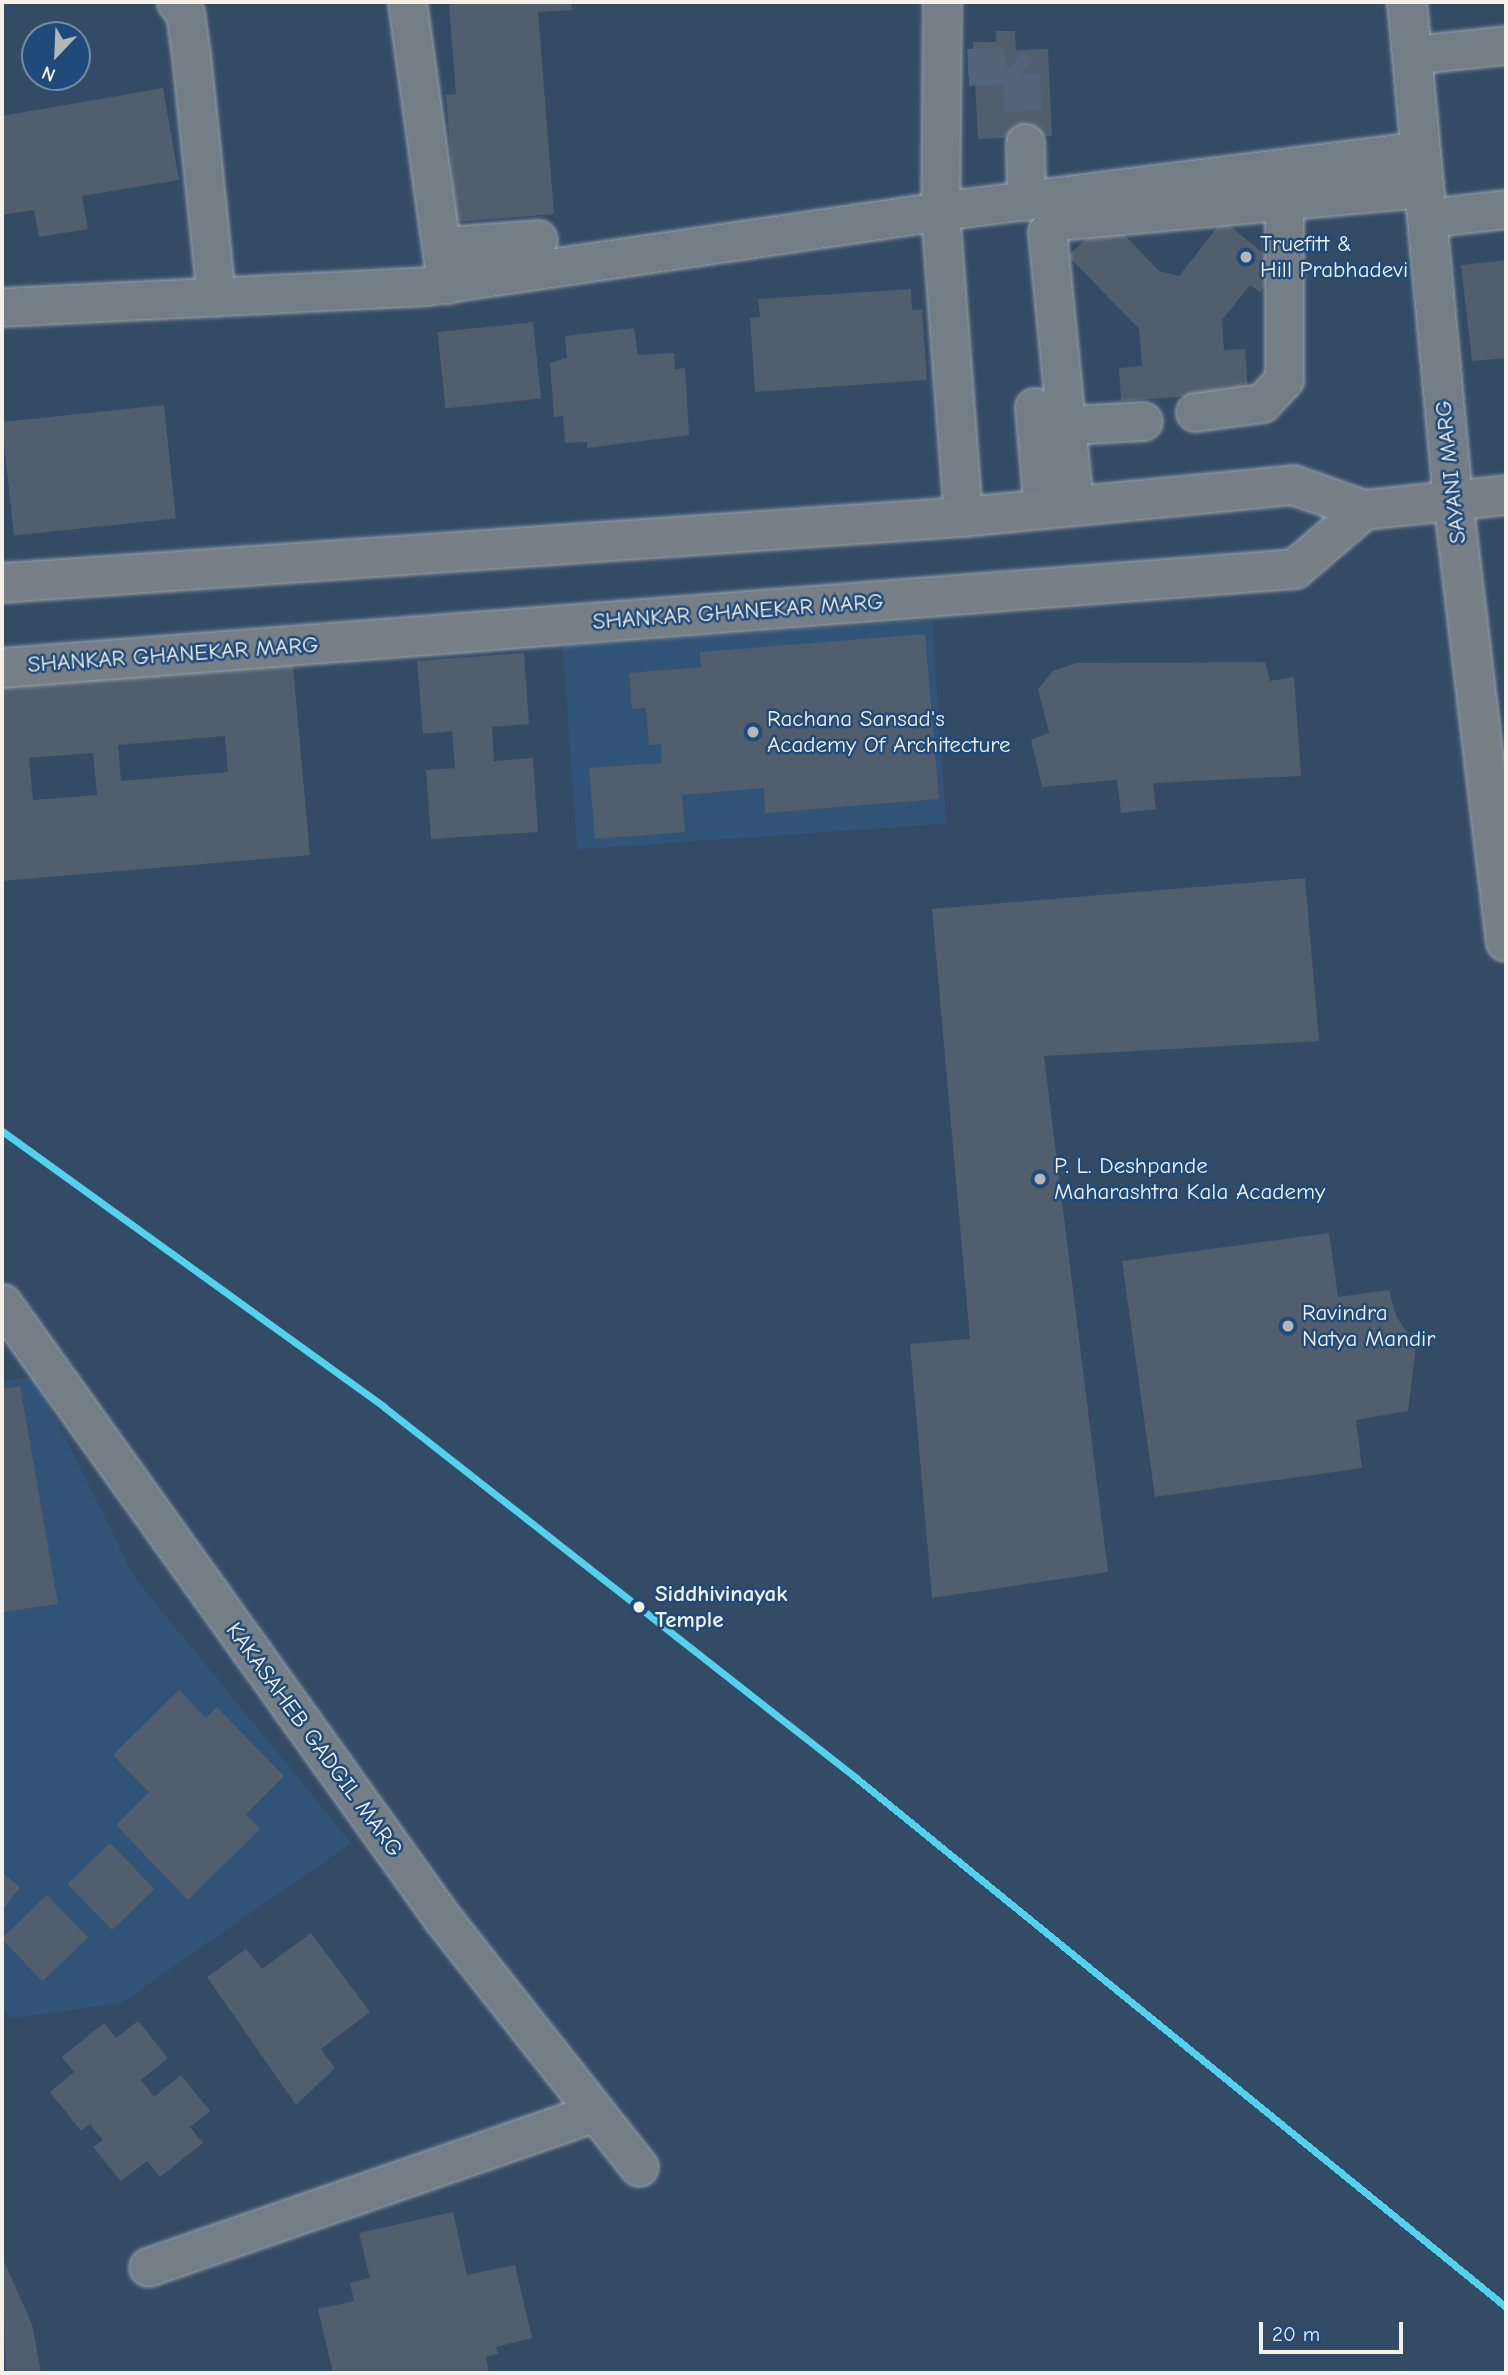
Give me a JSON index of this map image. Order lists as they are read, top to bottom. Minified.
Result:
{"streets":{"main road":["SAYANI MARG","SHANKAR GHANEKAR MARG"],"street":["KAKASAHEB GADGIL MARG"]},"places":["Truefitt & Hill Prabhadevi","Rachana Sansad's Academy Of Architecture","P. L. Deshpande Maharashtra Kala Academy","Ravindra Natya Mandir","Siddhivinayak Temple"],"scale_bar":"20 m","north":"bottom left"}
